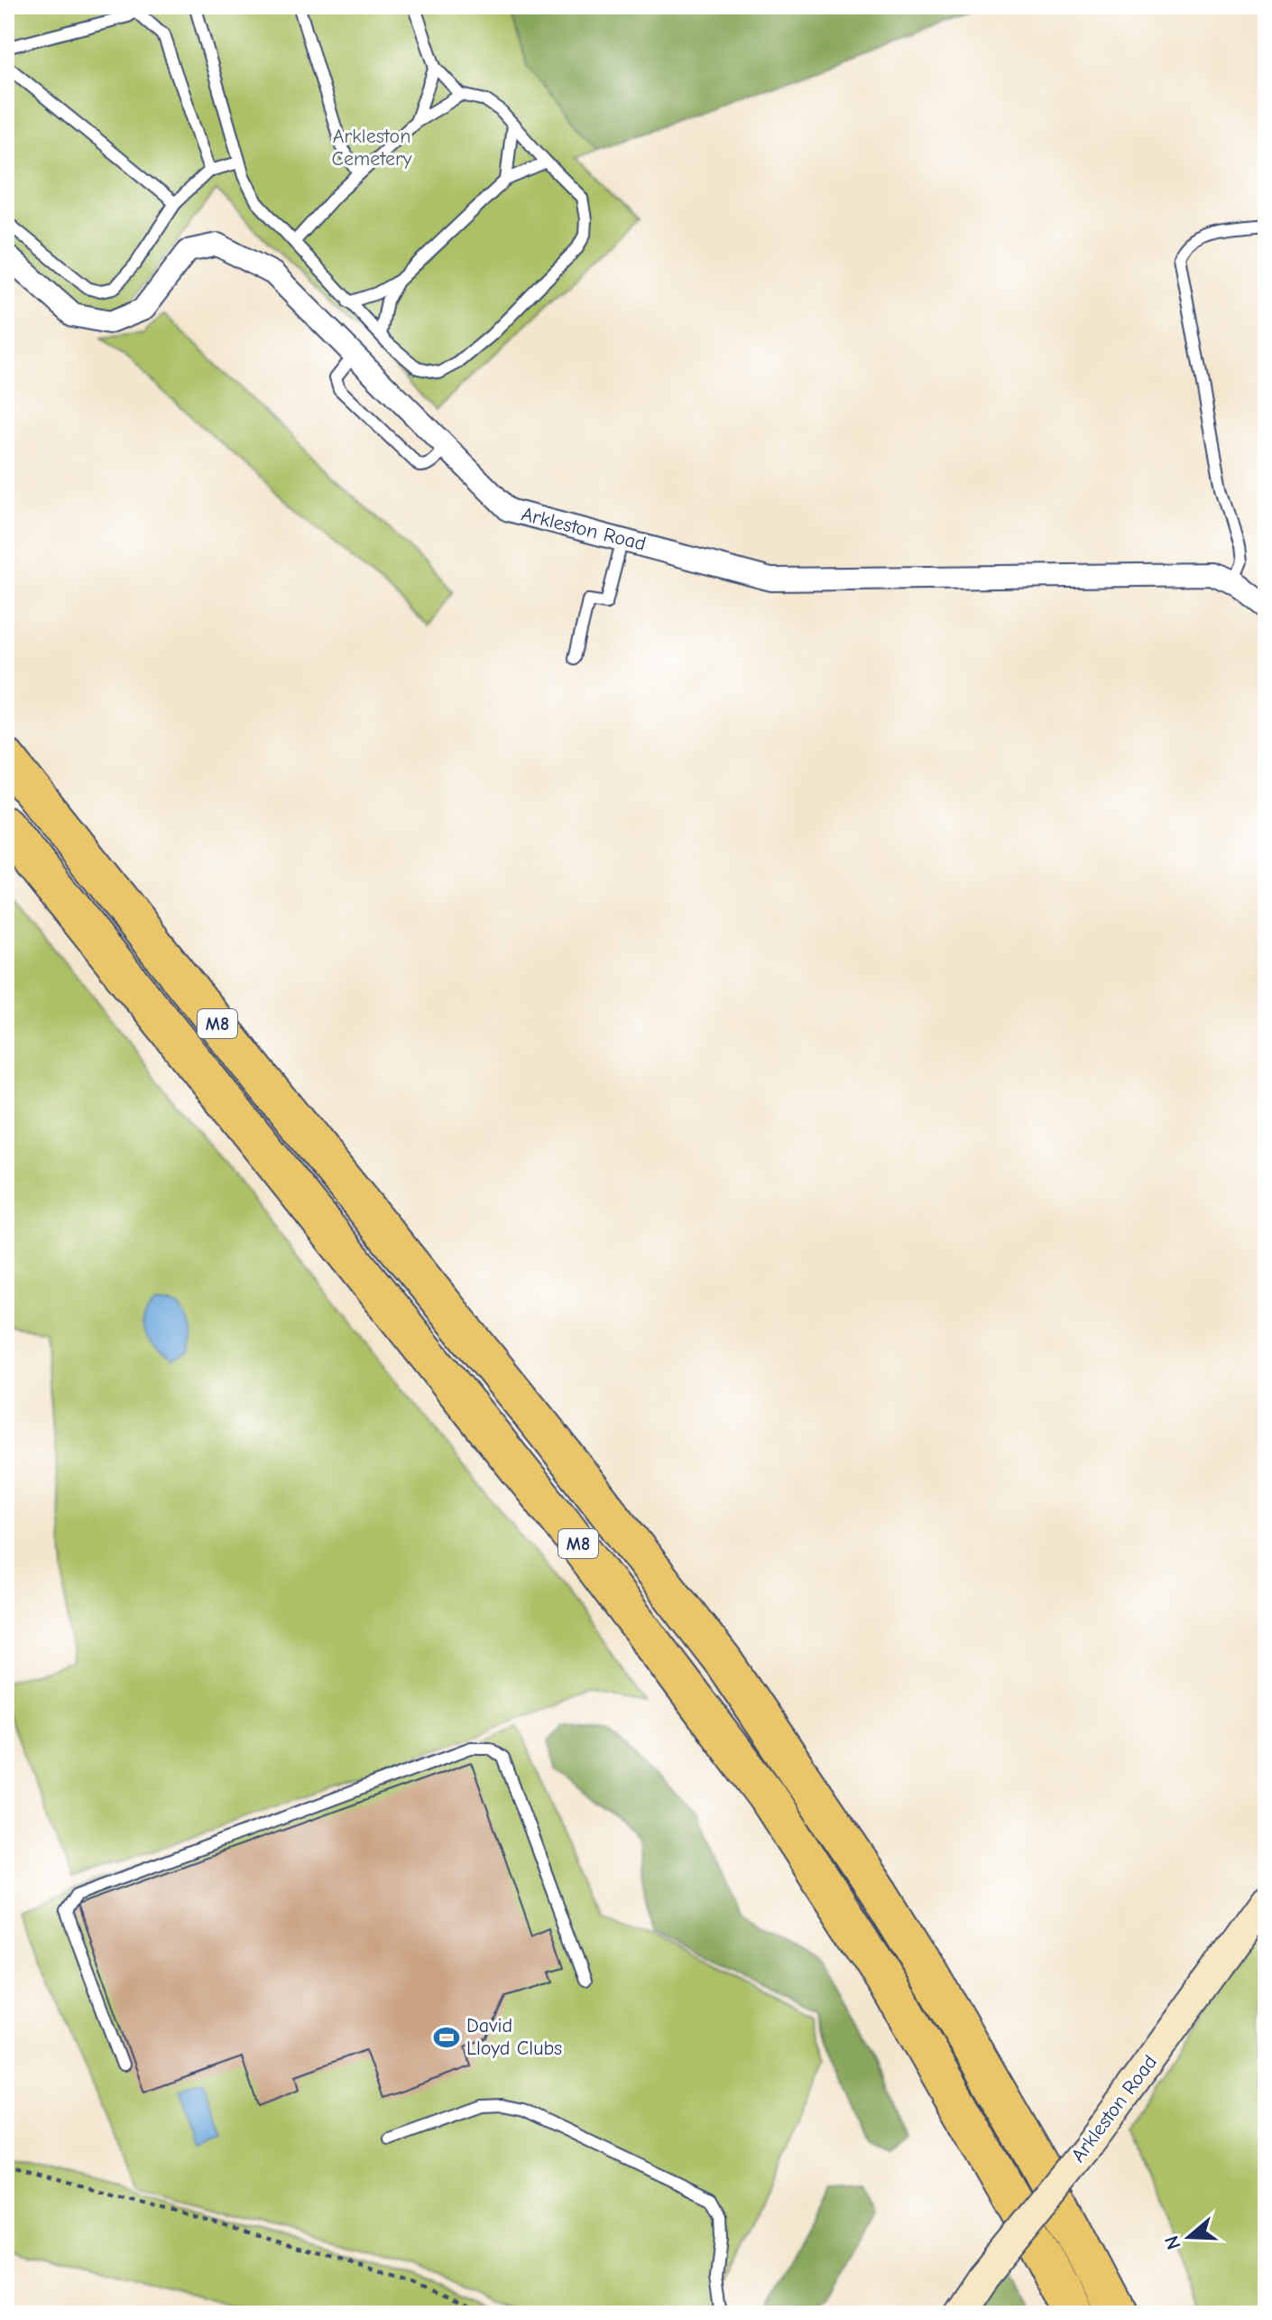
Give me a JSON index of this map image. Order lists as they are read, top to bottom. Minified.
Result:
{"streets":{"highway":["M8"],"street":["Arkleston Road"]},"parks":["Arkleston Cemetery"],"places":{"sports":["David Lloyd Clubs"]},"north":"left"}
